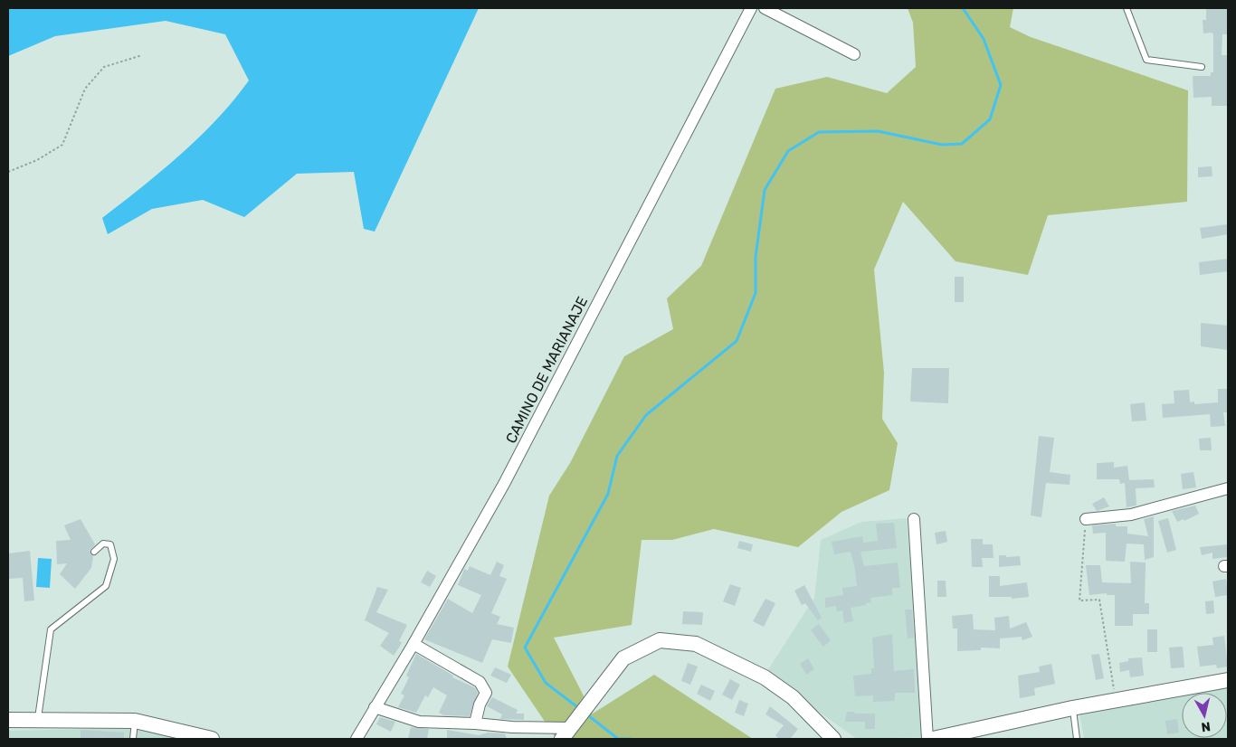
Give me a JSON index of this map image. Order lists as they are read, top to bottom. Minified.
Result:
{"streets":{"street":["CAMINO DE MARIANAJE"]},"north":"bottom"}
